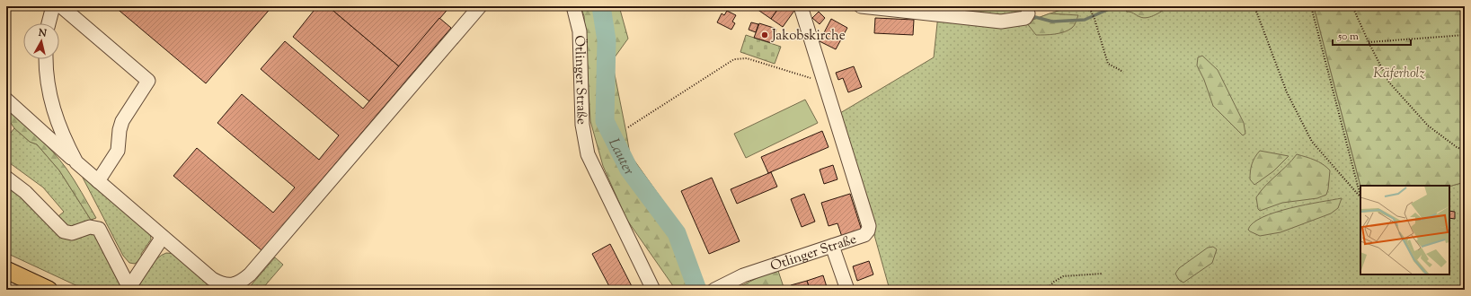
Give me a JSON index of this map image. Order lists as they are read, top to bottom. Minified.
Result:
{"streets":{"street":["Ötlinger Straße"]},"water":["Lauter"],"parks":["Käferholz"],"places":["Jakobskirche"],"scale_bar":"50 m","north":"top"}
